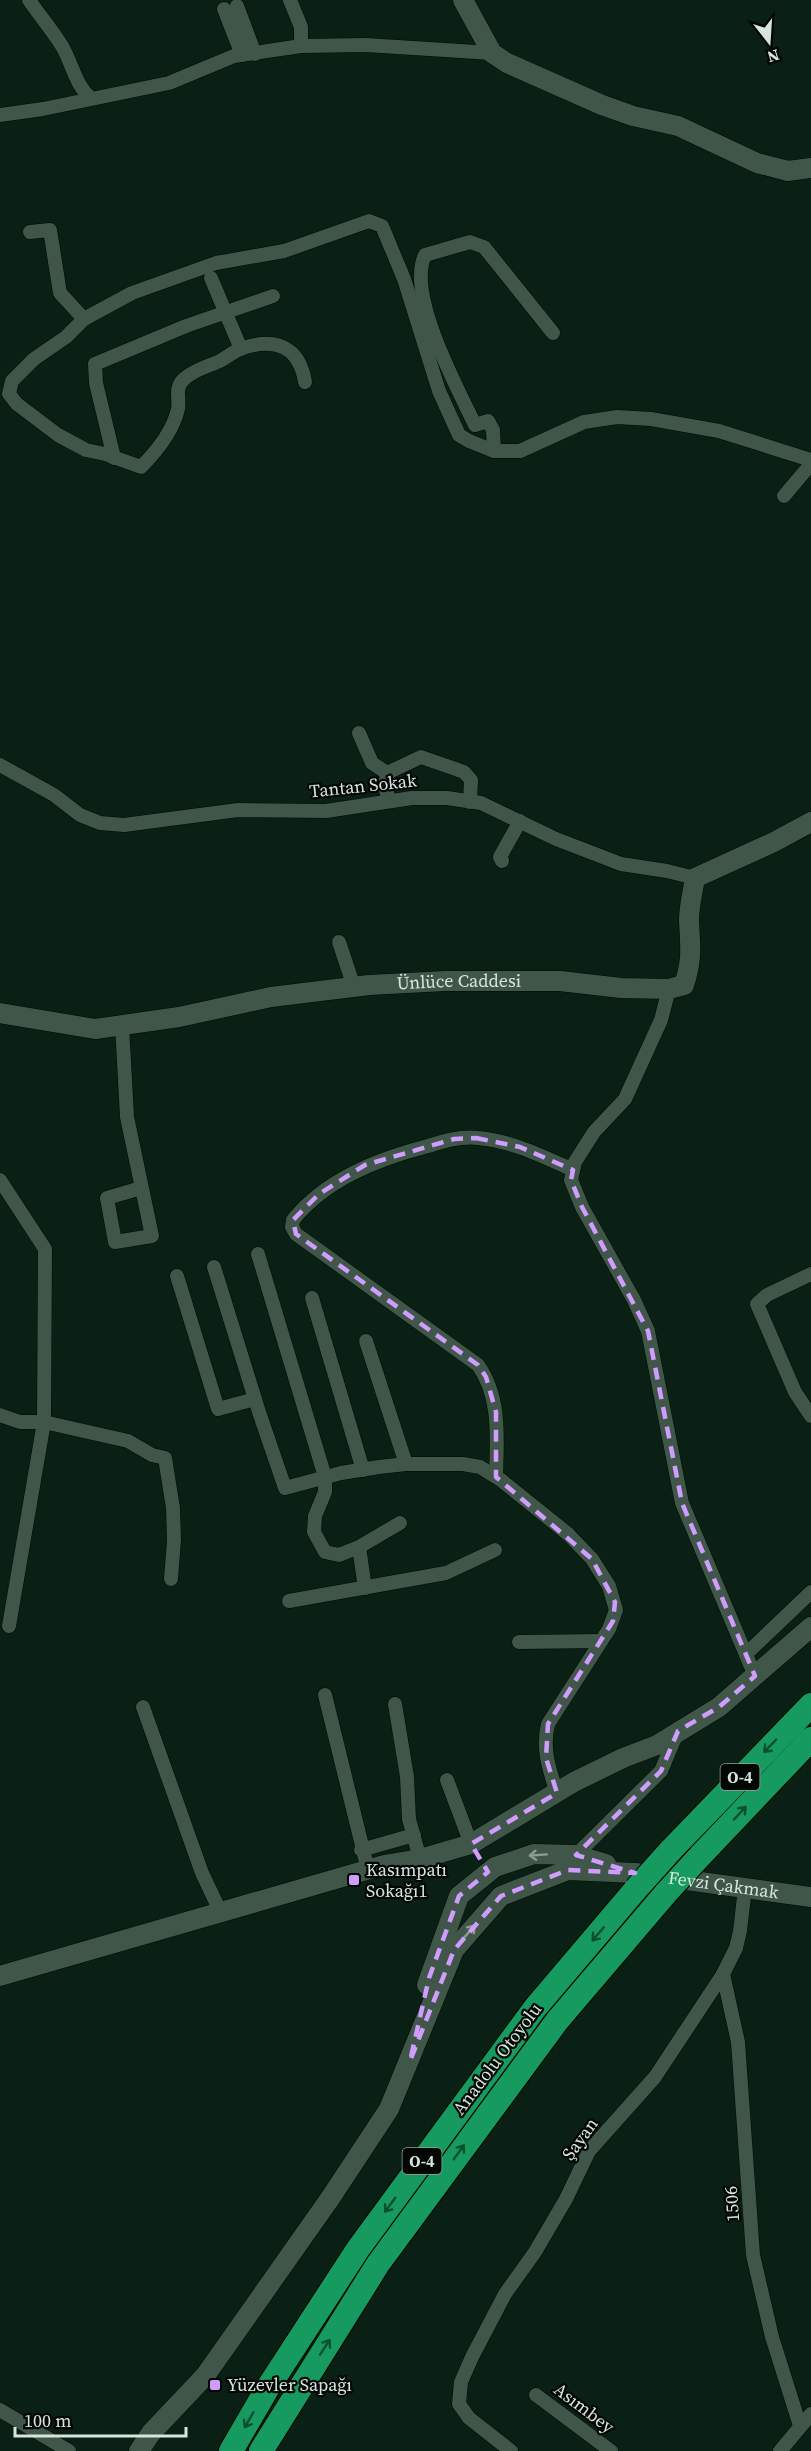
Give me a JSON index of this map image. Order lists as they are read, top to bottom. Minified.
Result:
{"streets":{"highway":["O-4","Anadolu Otoyolu"],"street":["Tantan Sokak","Ünlüce Caddesi","Fevzi Çakmak","Şayan","1506","Asımbey"]},"crossings":[["Fevzi Çakmak","Anadolu Otoyolu"],["Fevzi Çakmak","Şayan"],["Şayan","1506"]],"places":{"transit":["Kasımpatı Sokağı1","Yüzevler Sapağı"]},"scale_bar":"100 m","north":"bottom"}
